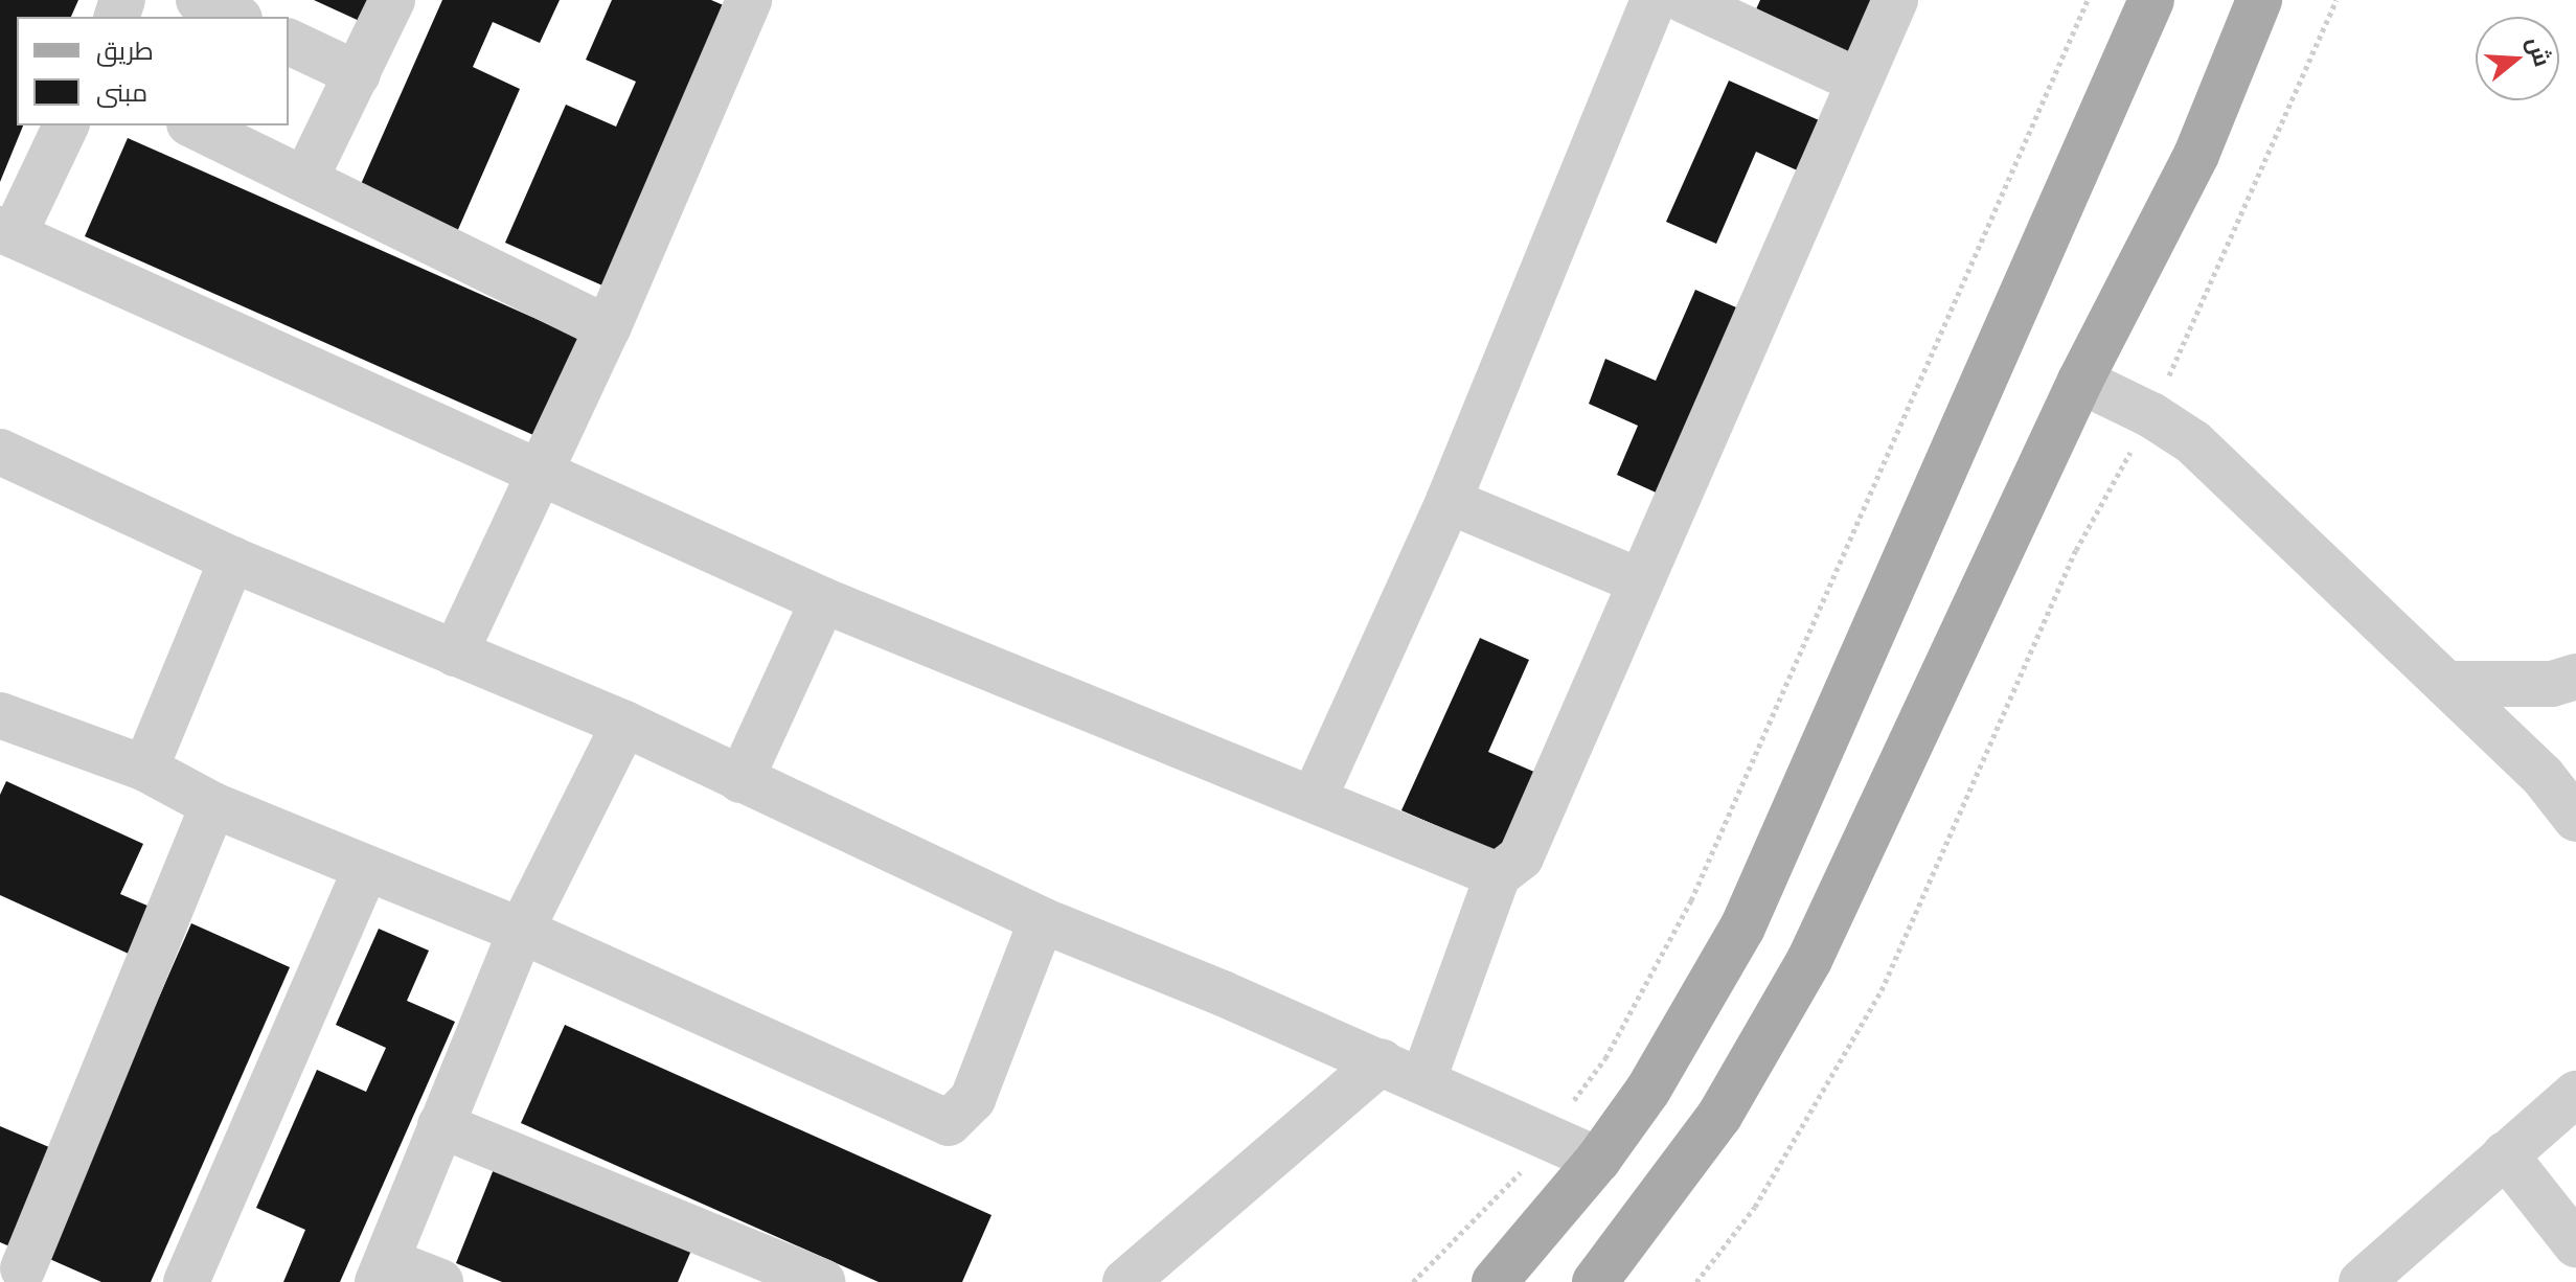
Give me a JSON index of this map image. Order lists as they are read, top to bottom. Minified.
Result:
{"legend":["طريق","مبنى"],"north":"right"}
